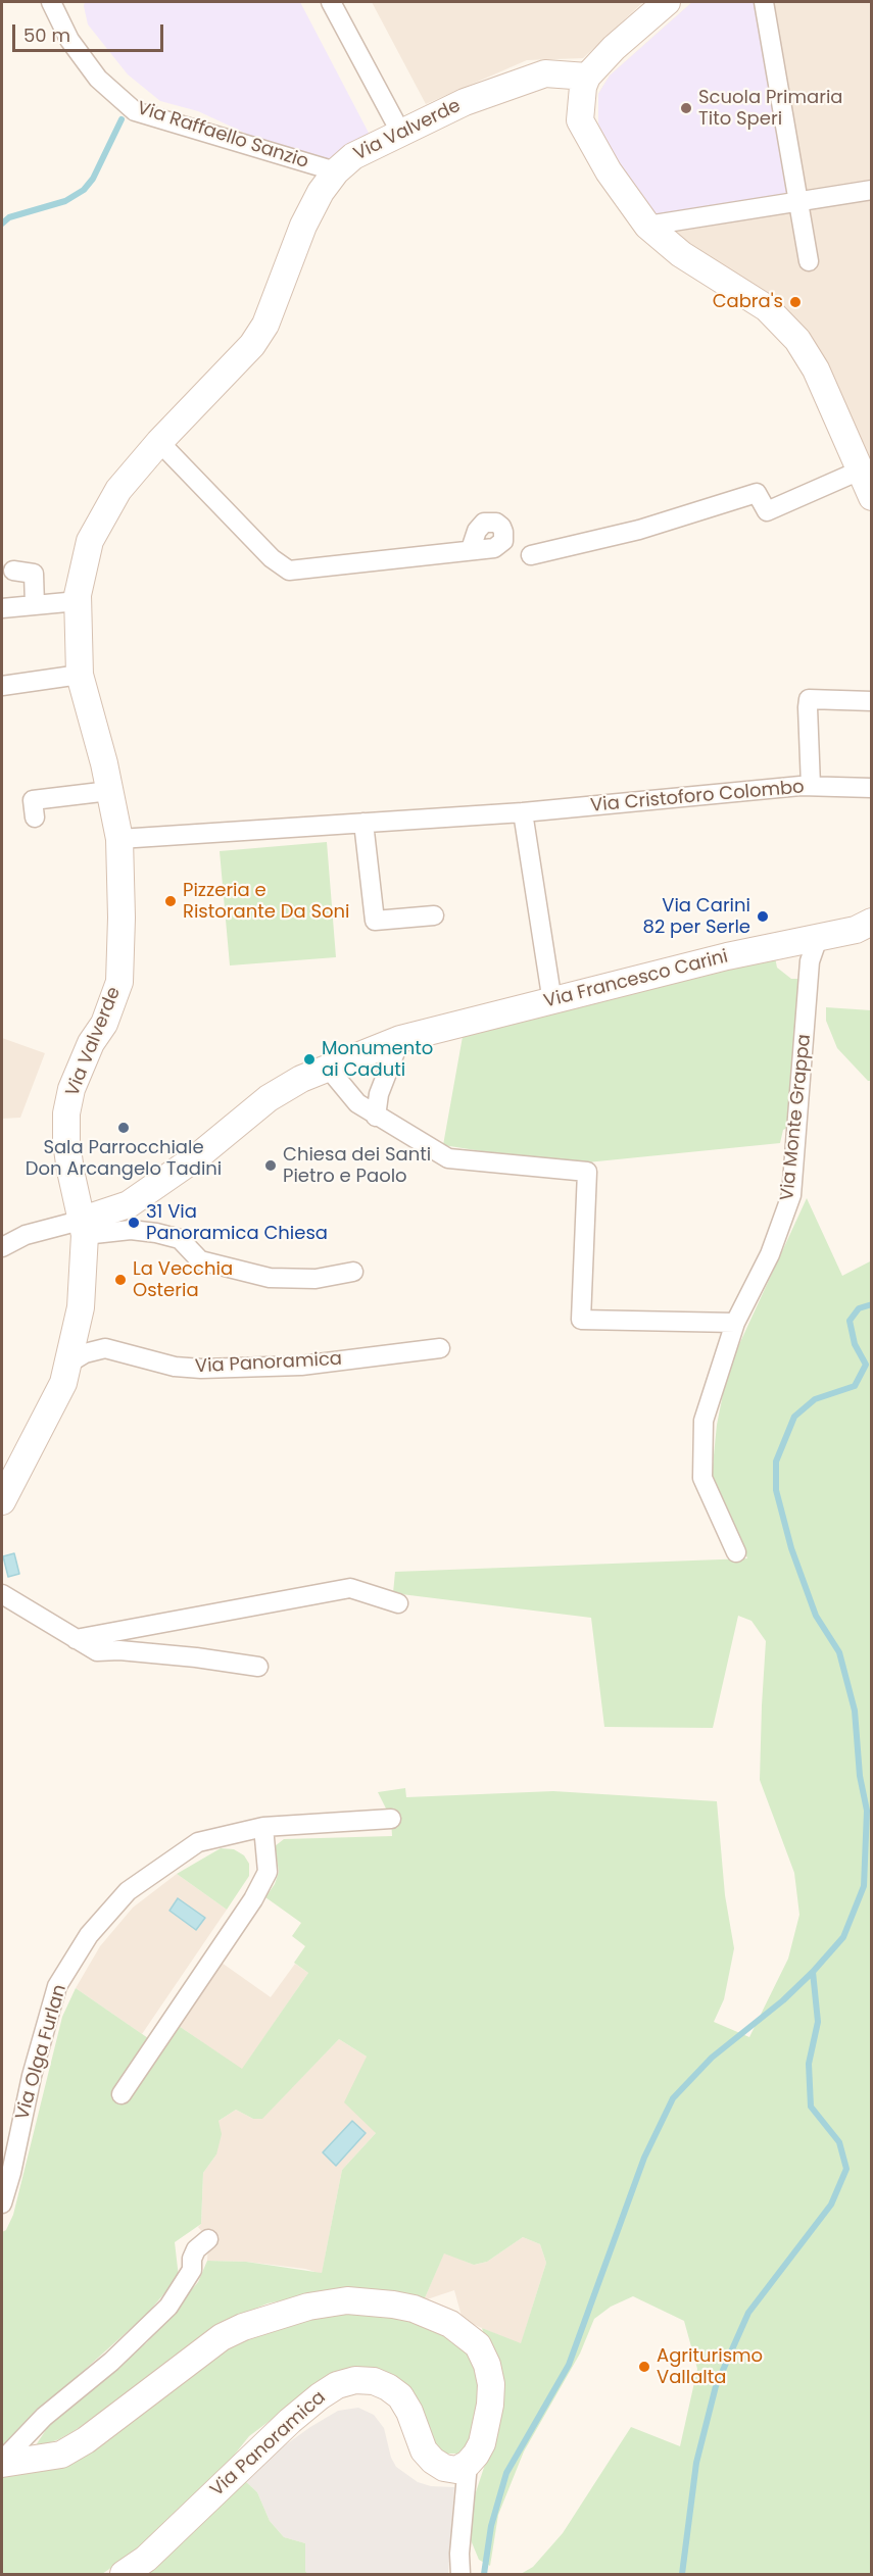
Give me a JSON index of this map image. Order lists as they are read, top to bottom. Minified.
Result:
{"streets":{"street":["Via Valverde","Via Raffaello Sanzio","Via Cristoforo Colombo","Via Francesco Carini","Via Monte Grappa","Via Panoramica","Via Olga Furlan"]},"crossings":[["Via Valverde","Via Raffaello Sanzio"],["Via Valverde","Via Cristoforo Colombo"],["Via Valverde","Via Francesco Carini"],["Via Francesco Carini","Via Monte Grappa"]],"places":["Scuola Primaria Tito Speri","Cabra's","Pizzeria e Ristorante Da Soni","Via Carini 82 per Serle","Monumento ai Caduti","Sala Parrocchiale Don Arcangelo Tadini","Chiesa dei Santi Pietro e Paolo","31 Via Panoramica Chiesa","La Vecchia Osteria","Agriturismo Vallalta"],"scale_bar":"50 m"}
